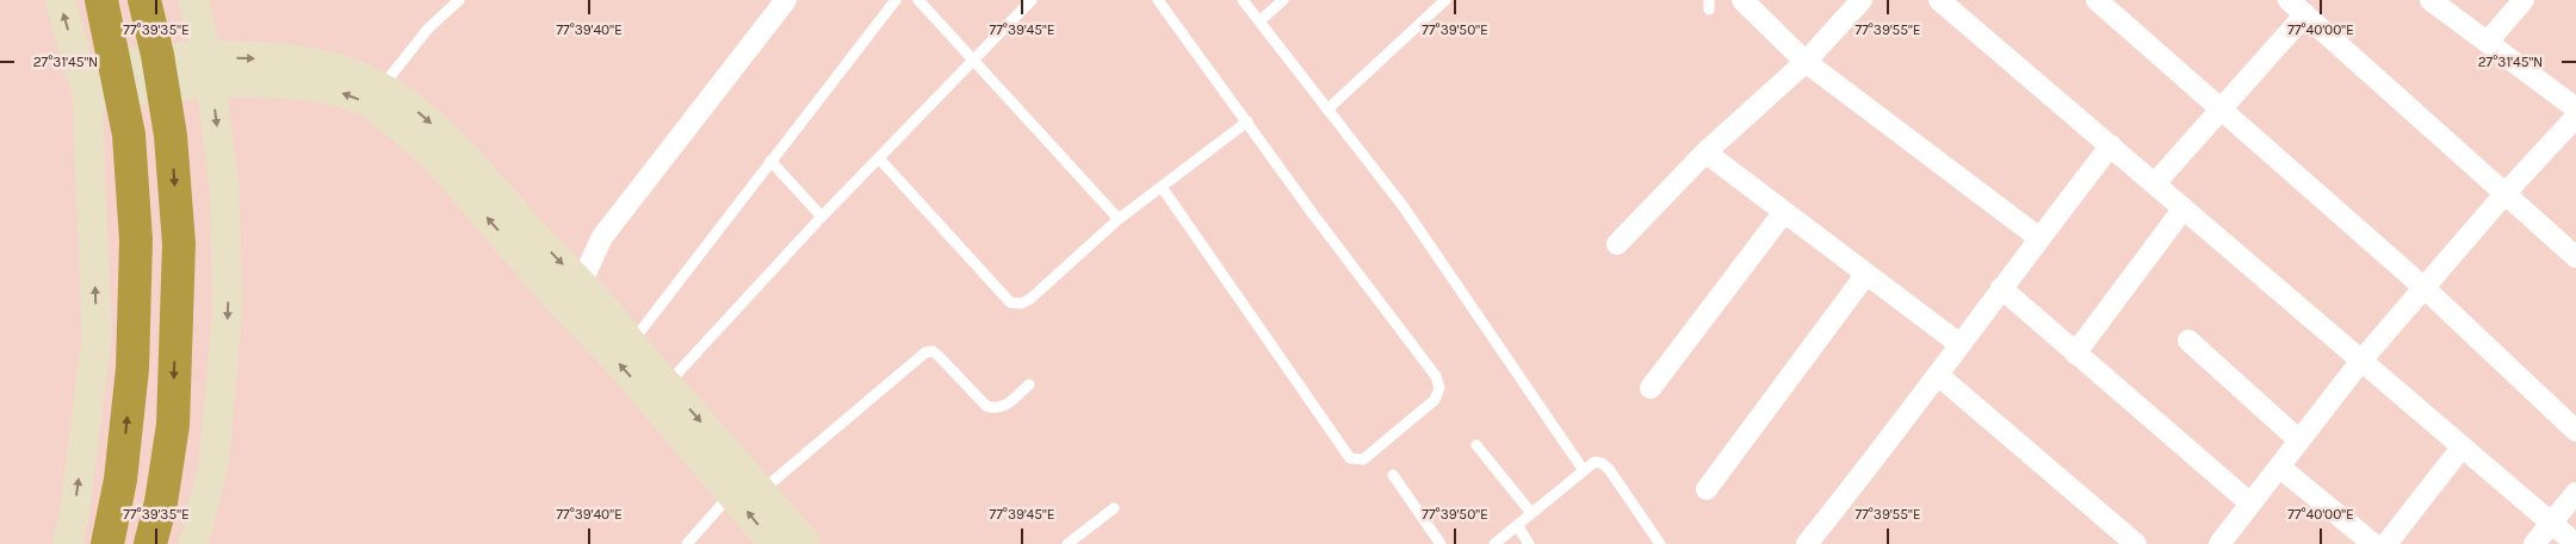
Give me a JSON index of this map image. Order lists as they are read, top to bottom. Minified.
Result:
{"coordinates":["77°39'35\"E","77°39'40\"E","77°39'45\"E","77°39'50\"E","77°39'55\"E","77°40'00\"E","27°31'45\"N"]}
